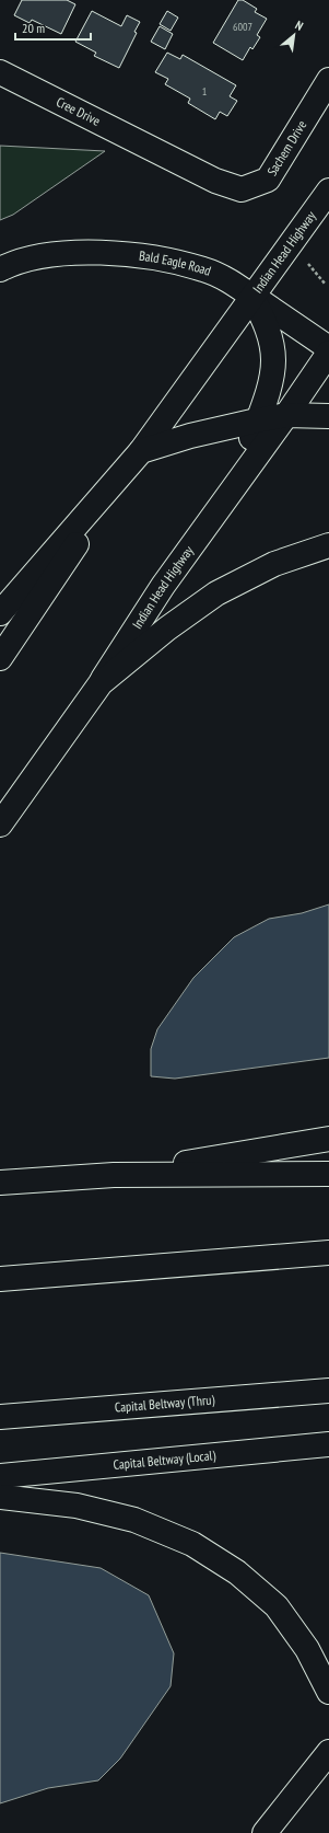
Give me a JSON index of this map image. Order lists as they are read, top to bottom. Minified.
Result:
{"streets":{"main road":["Cree Drive","Sachem Drive","Indian Head Highway","Bald Eagle Road","Capital Beltway (Thru)","Capital Beltway (Local)"]},"crossings":[["Cree Drive","Sachem Drive"],["Indian Head Highway","Bald Eagle Road"]],"house_numbers":["6007","1"],"scale_bar":"20 m","north":"top right"}
